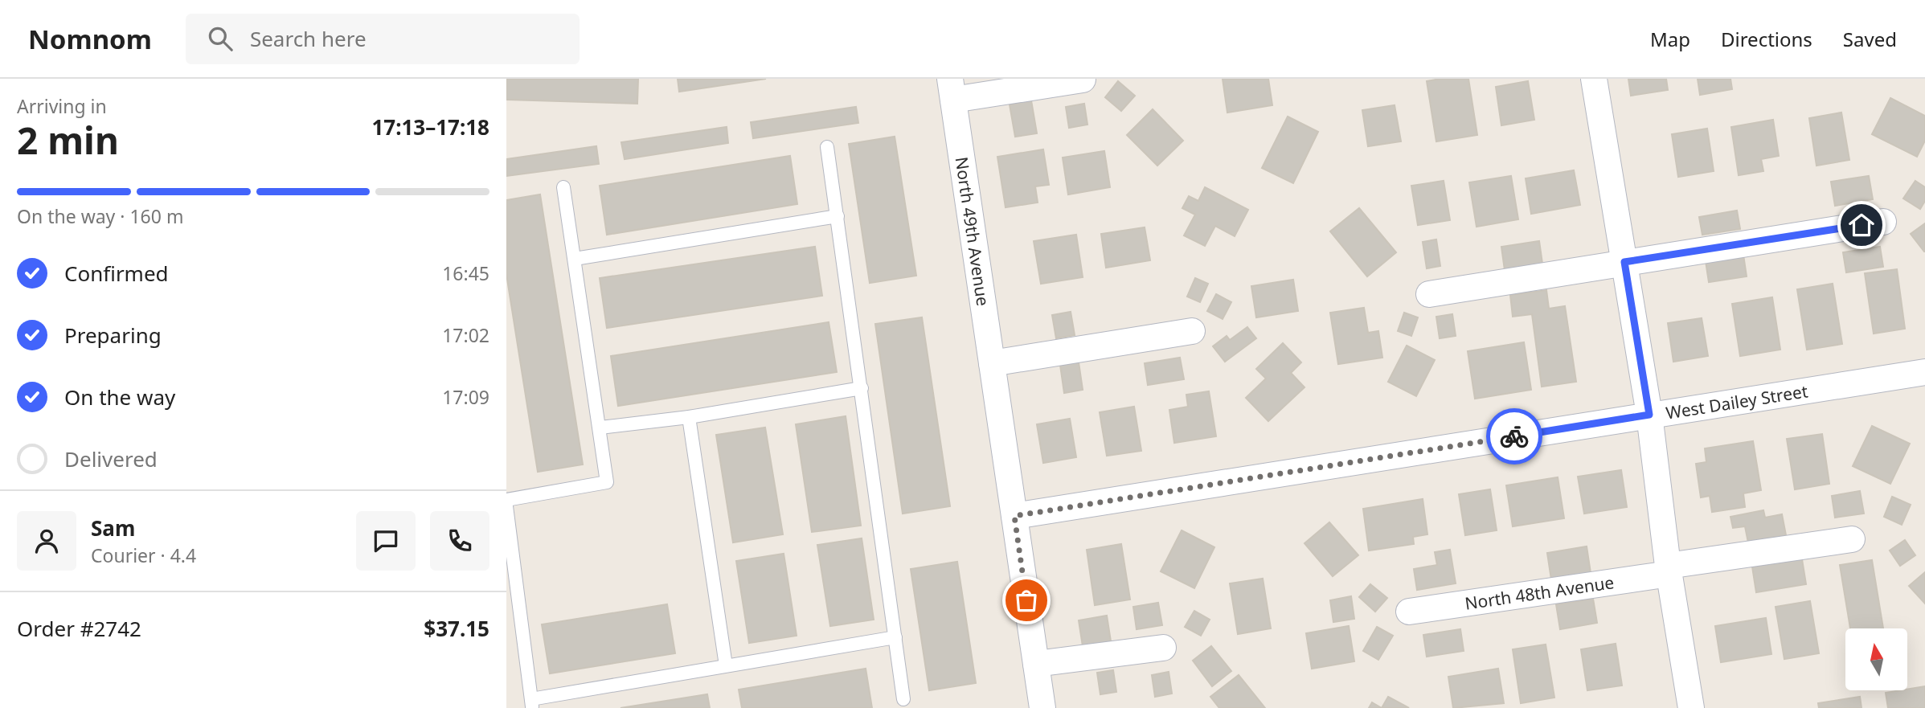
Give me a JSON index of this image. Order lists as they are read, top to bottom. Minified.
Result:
{"streets":{"street":["North 49th Avenue","West Dailey Street","North 48th Avenue"]},"crossings":[["North 49th Avenue","West Dailey Street"]],"north":"top","page":{"header":"Nomnom","search":"Search here","nav":["Map","Directions","Saved"],"heading":["2 min","Arriving in","17:13–17:18"],"panel":["Sam","Courier · 4.4","Order #2742","$37.15"],"bar":"On the way · 160 m","list":[["Confirmed","16:45"],["Preparing","17:02"],["On the way","17:09"],"Delivered"]}}
